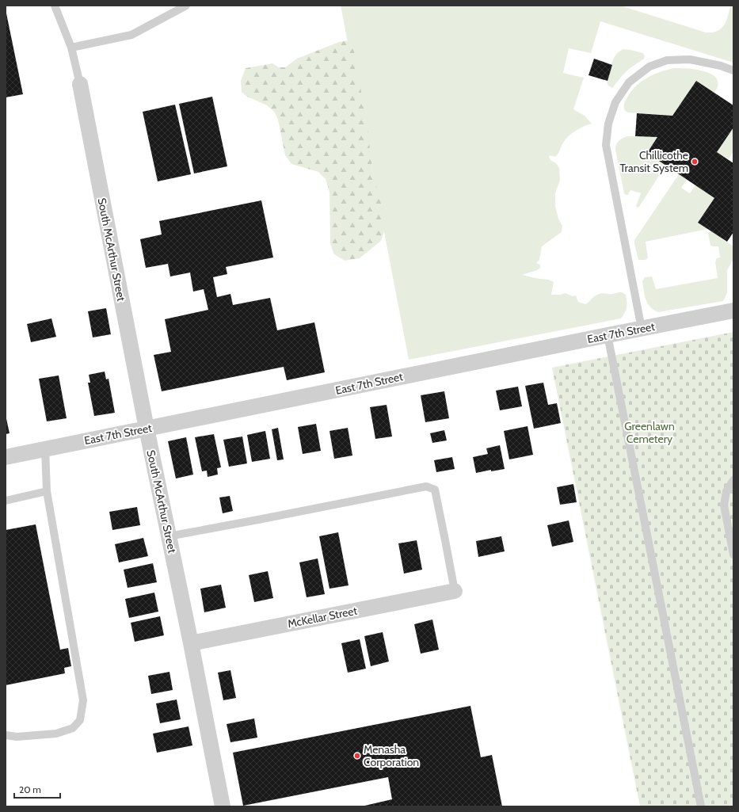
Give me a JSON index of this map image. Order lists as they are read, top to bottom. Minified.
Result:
{"streets":{"street":["South McArthur Street","East 7th Street","McKellar Street"]},"crossings":[["South McArthur Street","East 7th Street"],["South McArthur Street","McKellar Street"]],"parks":["Greenlawn Cemetery"],"places":["Chillicothe Transit System","Menasha Corporation"],"scale_bar":"20 m"}
